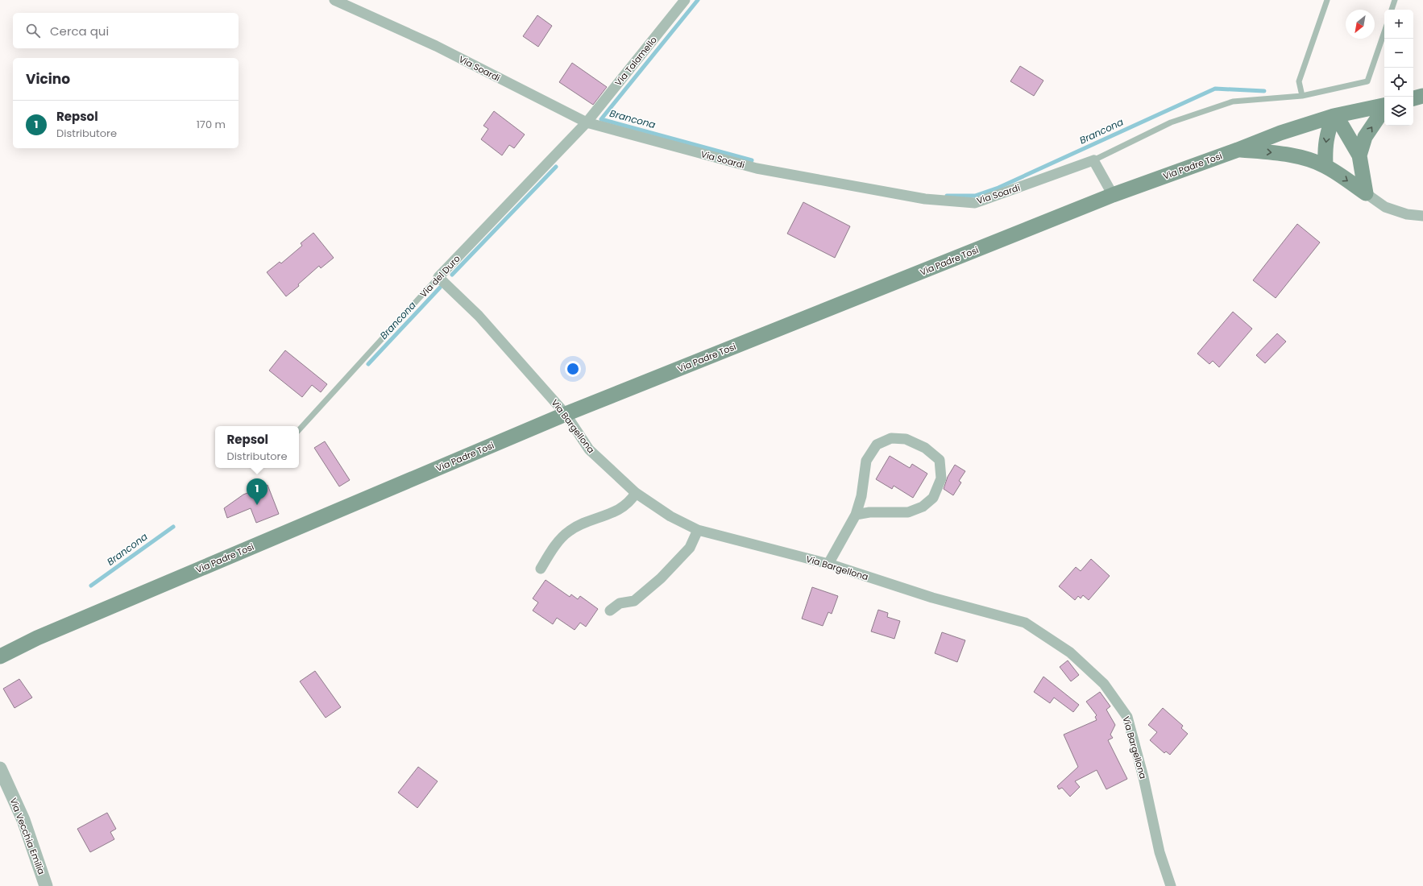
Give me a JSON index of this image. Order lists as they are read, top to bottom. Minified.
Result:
{"streets":{"main road":["Via Padre Tosi"],"street":["Via Talamello","Via Soardi","Via del Duro","Via Bargellona","Via Vecchia Emilia"]},"crossings":[["Via Talamello","Via Soardi"],["Via Talamello","Via del Duro"],["Via Soardi","Via del Duro"],["Via Padre Tosi","Via Bargellona"],["Via del Duro","Via Bargellona"]],"water":["Brancona"],"north":"bottom left","page":{"map_buttons":["+","−"],"search":"Cerca qui","heading":"Vicino","list":[{"mark":"1","name":"Repsol","note":"Distributore","value":"170 m"}],"popup":["Repsol","Distributore"],"pins":"1"}}
